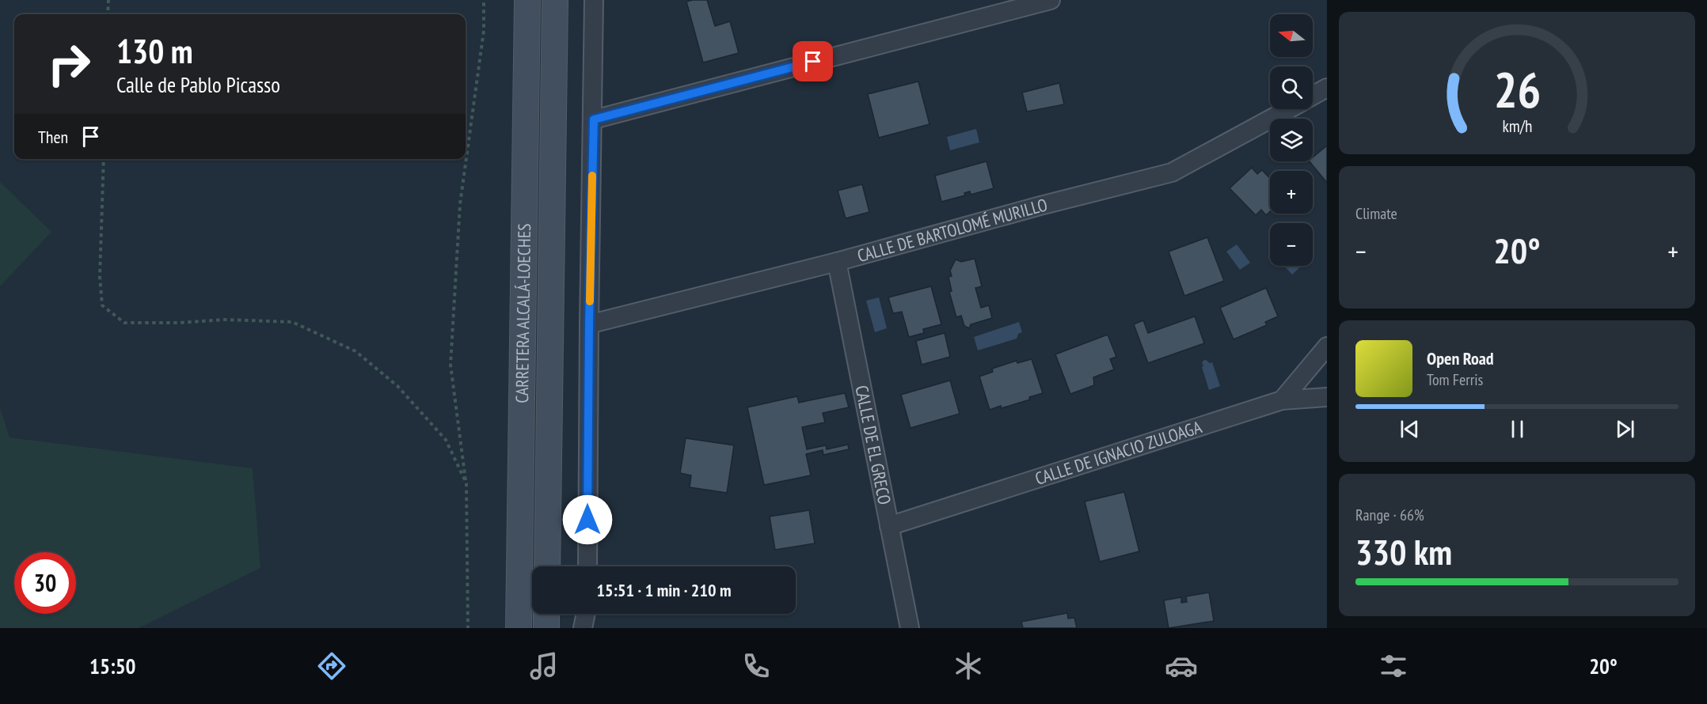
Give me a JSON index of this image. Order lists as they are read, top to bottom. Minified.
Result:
{"streets":{"main road":["CARRETERA ALCALÁ-LOECHES"],"street":["CALLE DE BARTOLOMÉ MURILLO","CALLE DE EL GRECO","CALLE DE IGNACIO ZULOAGA"]},"crossings":[["CALLE DE BARTOLOMÉ MURILLO","CALLE DE EL GRECO"],["CALLE DE EL GRECO","CALLE DE IGNACIO ZULOAGA"]],"north":"left","page":{"map_buttons":["+","−"],"turn":["130 m","Calle de Pablo Picasso"],"then":"Then","tile":["Climate",["Range · 66%","330 km"]],"heat":["−","20°","+"],"song":["Open Road","Tom Ferris"],"limit":"30","trip":"15:51 · 1 min · 210 m","tabs":["15:50","20°"],"gauge":["26","km/h"]}}
